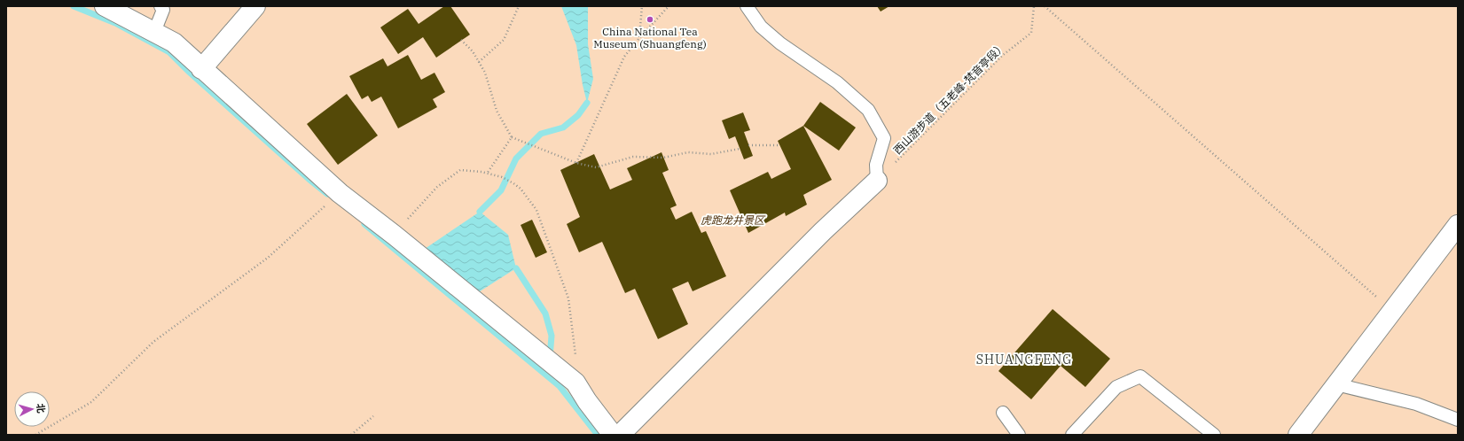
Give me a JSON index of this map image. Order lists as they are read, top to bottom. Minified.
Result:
{"streets":{"path":["西山游步道（五老峰-梵音亭段）"]},"districts":["SHUANGFENG"],"parks":["虎跑龙井景区"],"places":["China National Tea Museum (Shuangfeng)"],"north":"right"}
